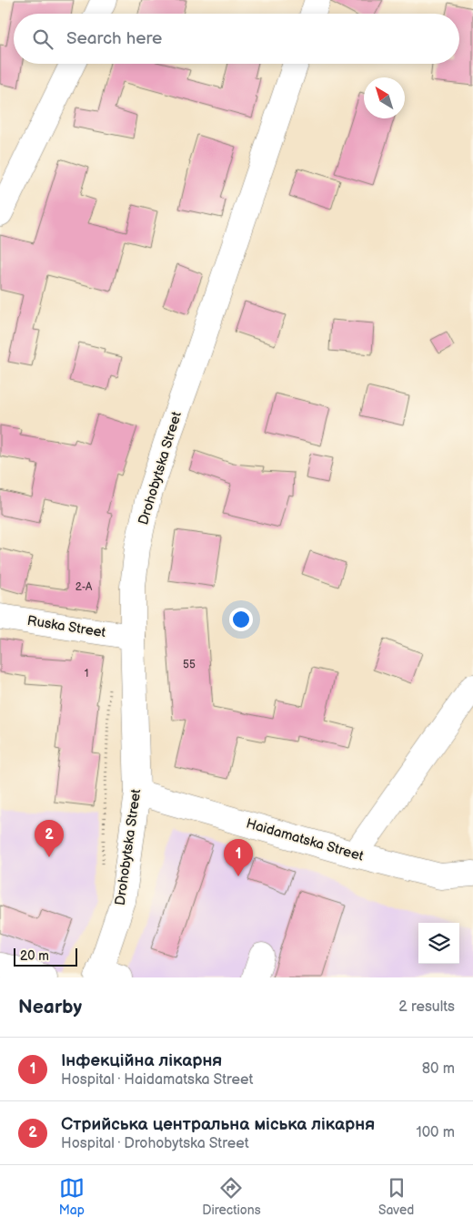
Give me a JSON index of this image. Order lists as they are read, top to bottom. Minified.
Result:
{"streets":{"main road":["Drohobytska Street","Ruska Street","Haidamatska Street"]},"crossings":[["Drohobytska Street","Ruska Street"],["Drohobytska Street","Haidamatska Street"]],"house_numbers":["2-А","55","1"],"scale_bar":"20 m","north":"top left","page":{"search":"Search here","pins":["2","1"],"scale":"20 m","heading":["Nearby","2 results"],"list":[{"mark":"1","name":"Інфекційна лікарня","note":"Hospital · Haidamatska Street","value":"80 m"},{"mark":"2","name":"Стрийська центральна міська лікарня","note":"Hospital · Drohobytska Street","value":"100 m"}],"nav":["Map","Directions","Saved"]}}
